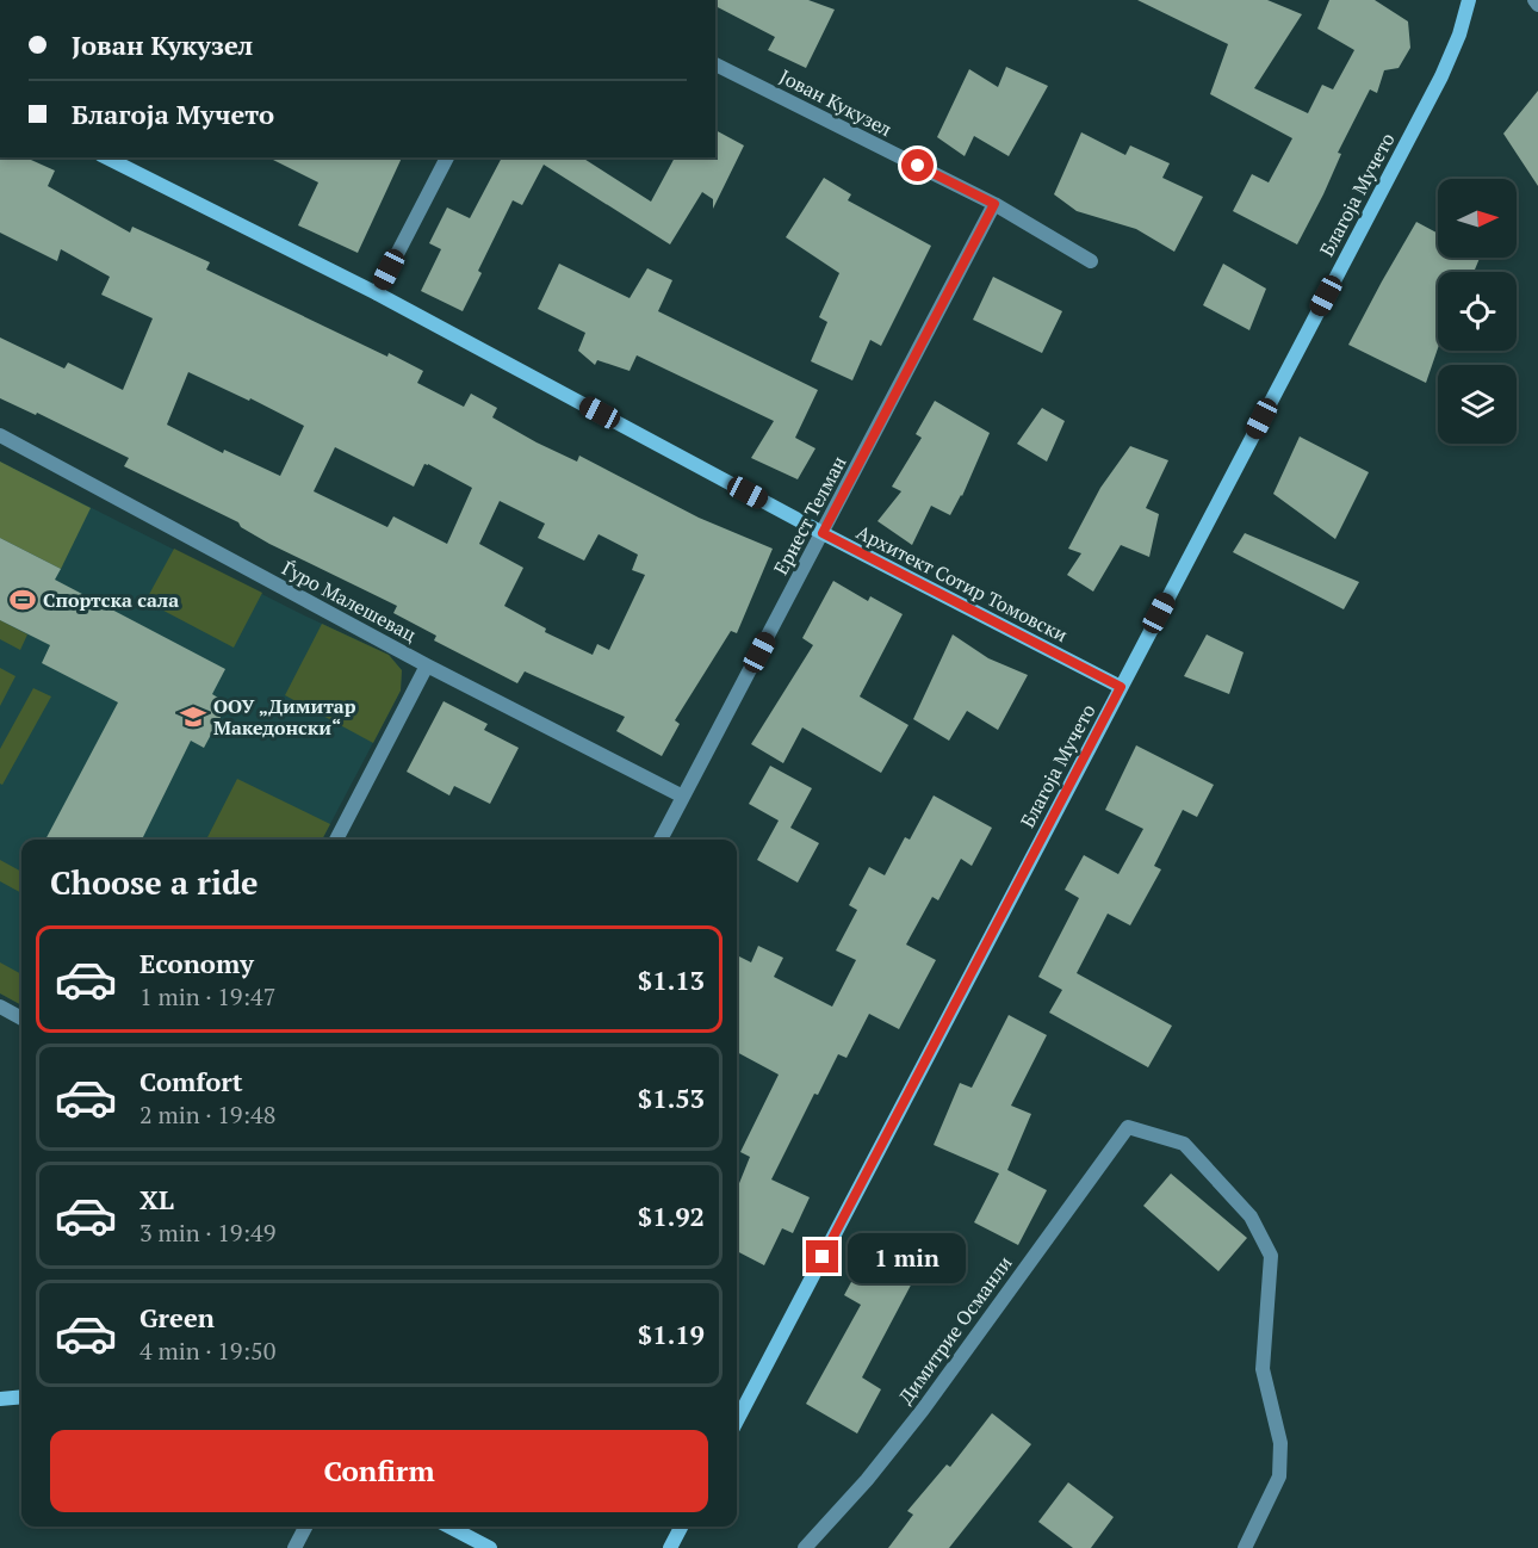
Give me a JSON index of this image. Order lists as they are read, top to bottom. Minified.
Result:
{"streets":{"street":["Јован Кукузел","Благоја Мучето","Ернест Телман","Архитект Сотир Томовски","Ѓуро Малешевац","Димитрие Османли"]},"crossings":[["Јован Кукузел","Ернест Телман"],["Благоја Мучето","Архитект Сотир Томовски"],["Ернест Телман","Архитект Сотир Томовски"],["Ернест Телман","Ѓуро Малешевац"]],"places":{"sports":["Спортска сала"],"school or university":["ООУ „Димитар Македонски“"]},"north":"right","page":{"banner":["Јован Кукузел","Благоја Мучето"],"heading":"Choose a ride","list":[{"name":"Economy","note":"1 min · 19:47","value":"$1.13"},{"name":"Comfort","note":"2 min · 19:48","value":"$1.53"},{"name":"XL","note":"3 min · 19:49","value":"$1.92"},{"name":"Green","note":"4 min · 19:50","value":"$1.19"}],"bubble":"1 min","buttons":"Confirm"}}
